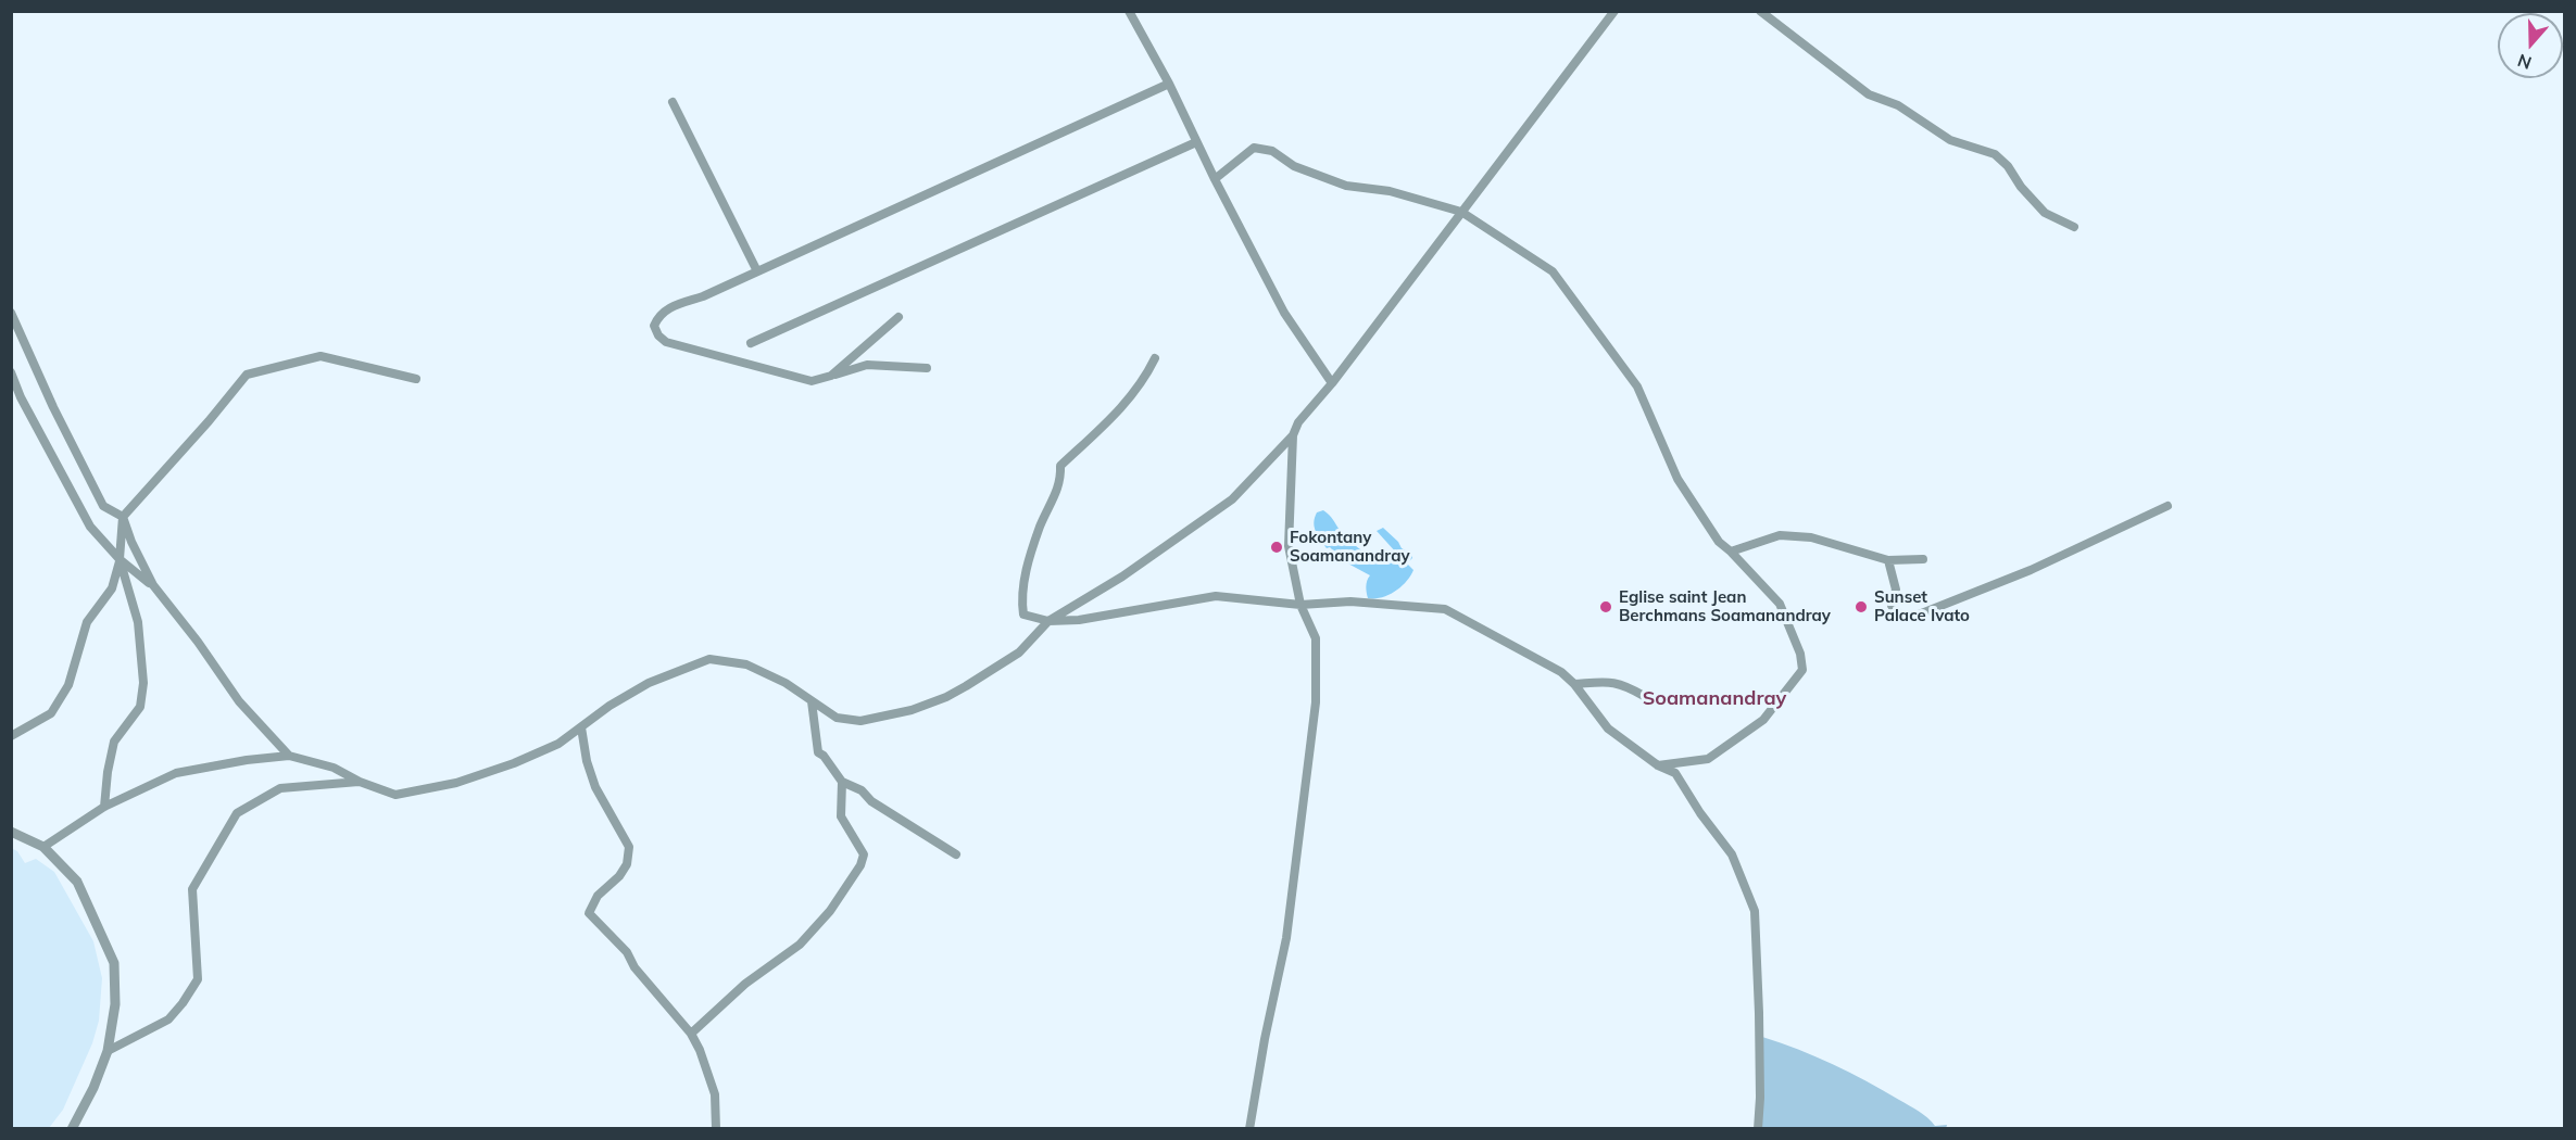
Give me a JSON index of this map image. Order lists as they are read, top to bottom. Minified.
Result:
{"districts":["Soamanandray"],"places":["Fokontany Soamanandray","Eglise saint Jean Berchmans Soamanandray","Sunset Palace Ivato"],"north":"bottom"}
